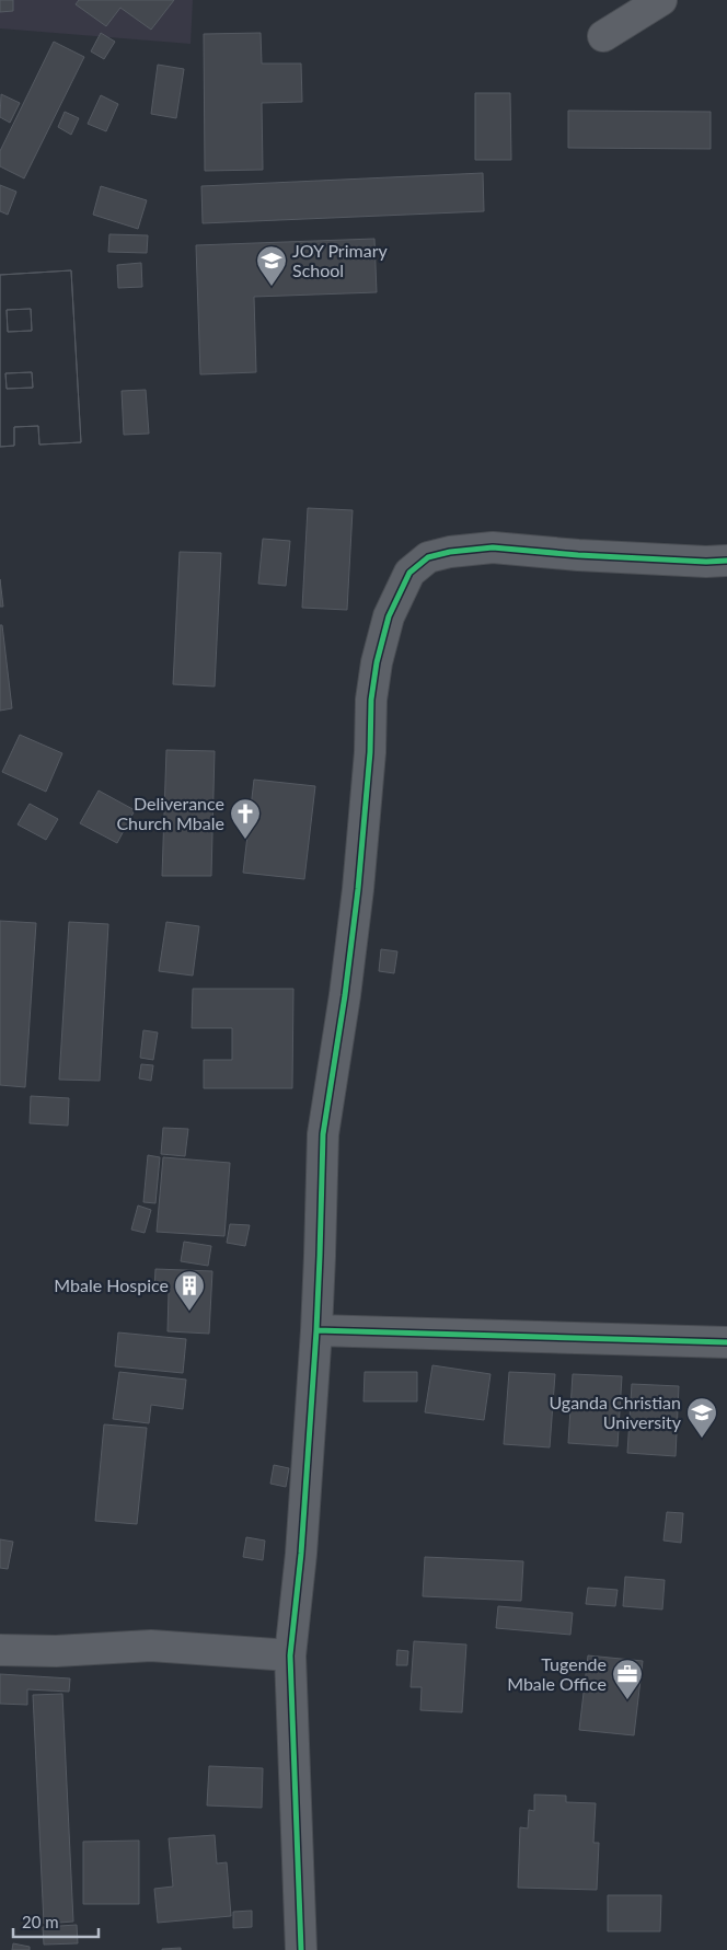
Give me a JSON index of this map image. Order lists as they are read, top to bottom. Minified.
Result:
{"places":{"school or university":["JOY Primary School","Uganda Christian University"],"church":["Deliverance Church Mbale"],"building":["Mbale Hospice"],"office":["Tugende Mbale Office"]},"scale_bar":"20 m"}
